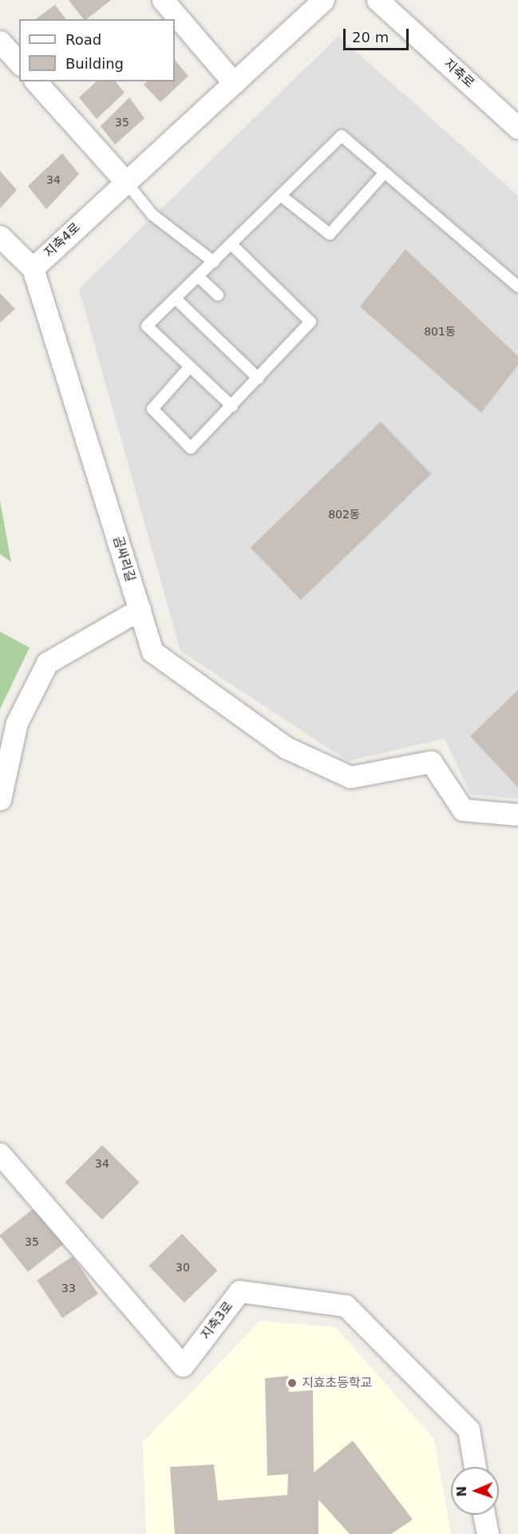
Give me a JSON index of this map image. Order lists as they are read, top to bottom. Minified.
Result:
{"streets":{"street":["지축로","지축4로","곰싸리길","지축3로"]},"crossings":[["지축4로","곰싸리길"]],"places":["지효초등학교"],"house_numbers":["35","34","801동","802동","34","35","30","33"],"legend":["Road","Building"],"scale_bar":"20 m","north":"left"}
